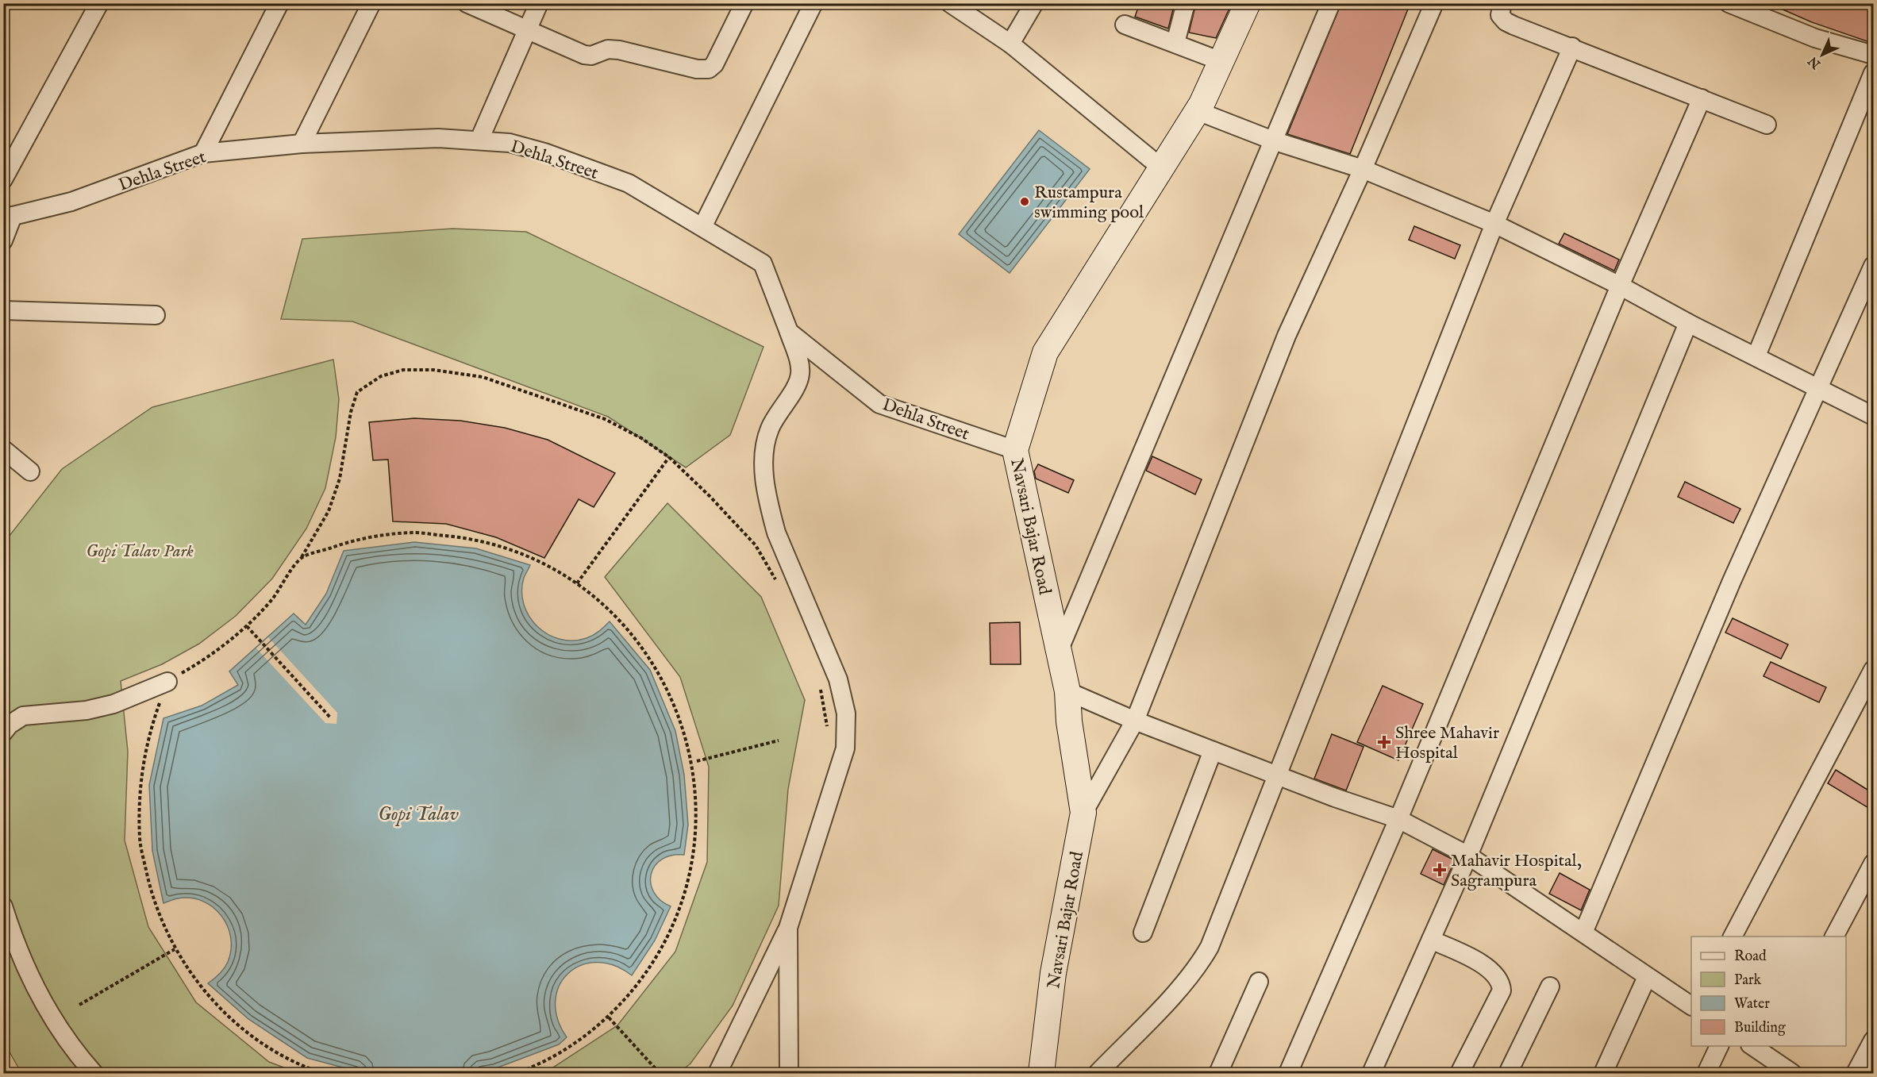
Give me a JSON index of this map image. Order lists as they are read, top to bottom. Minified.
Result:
{"streets":{"main road":["Navsari Bajar Road"],"street":["Dehla Street"]},"crossings":[["Dehla Street","Navsari Bajar Road"]],"water":["Gopi Talav"],"parks":["Gopi Talav Park"],"places":{"other":["Rustampura swimming pool"],"health":["Shree Mahavir Hospital","Mahavir Hospital, Sagrampura"]},"legend":["Road","Park","Water","Building"],"north":"bottom left"}
